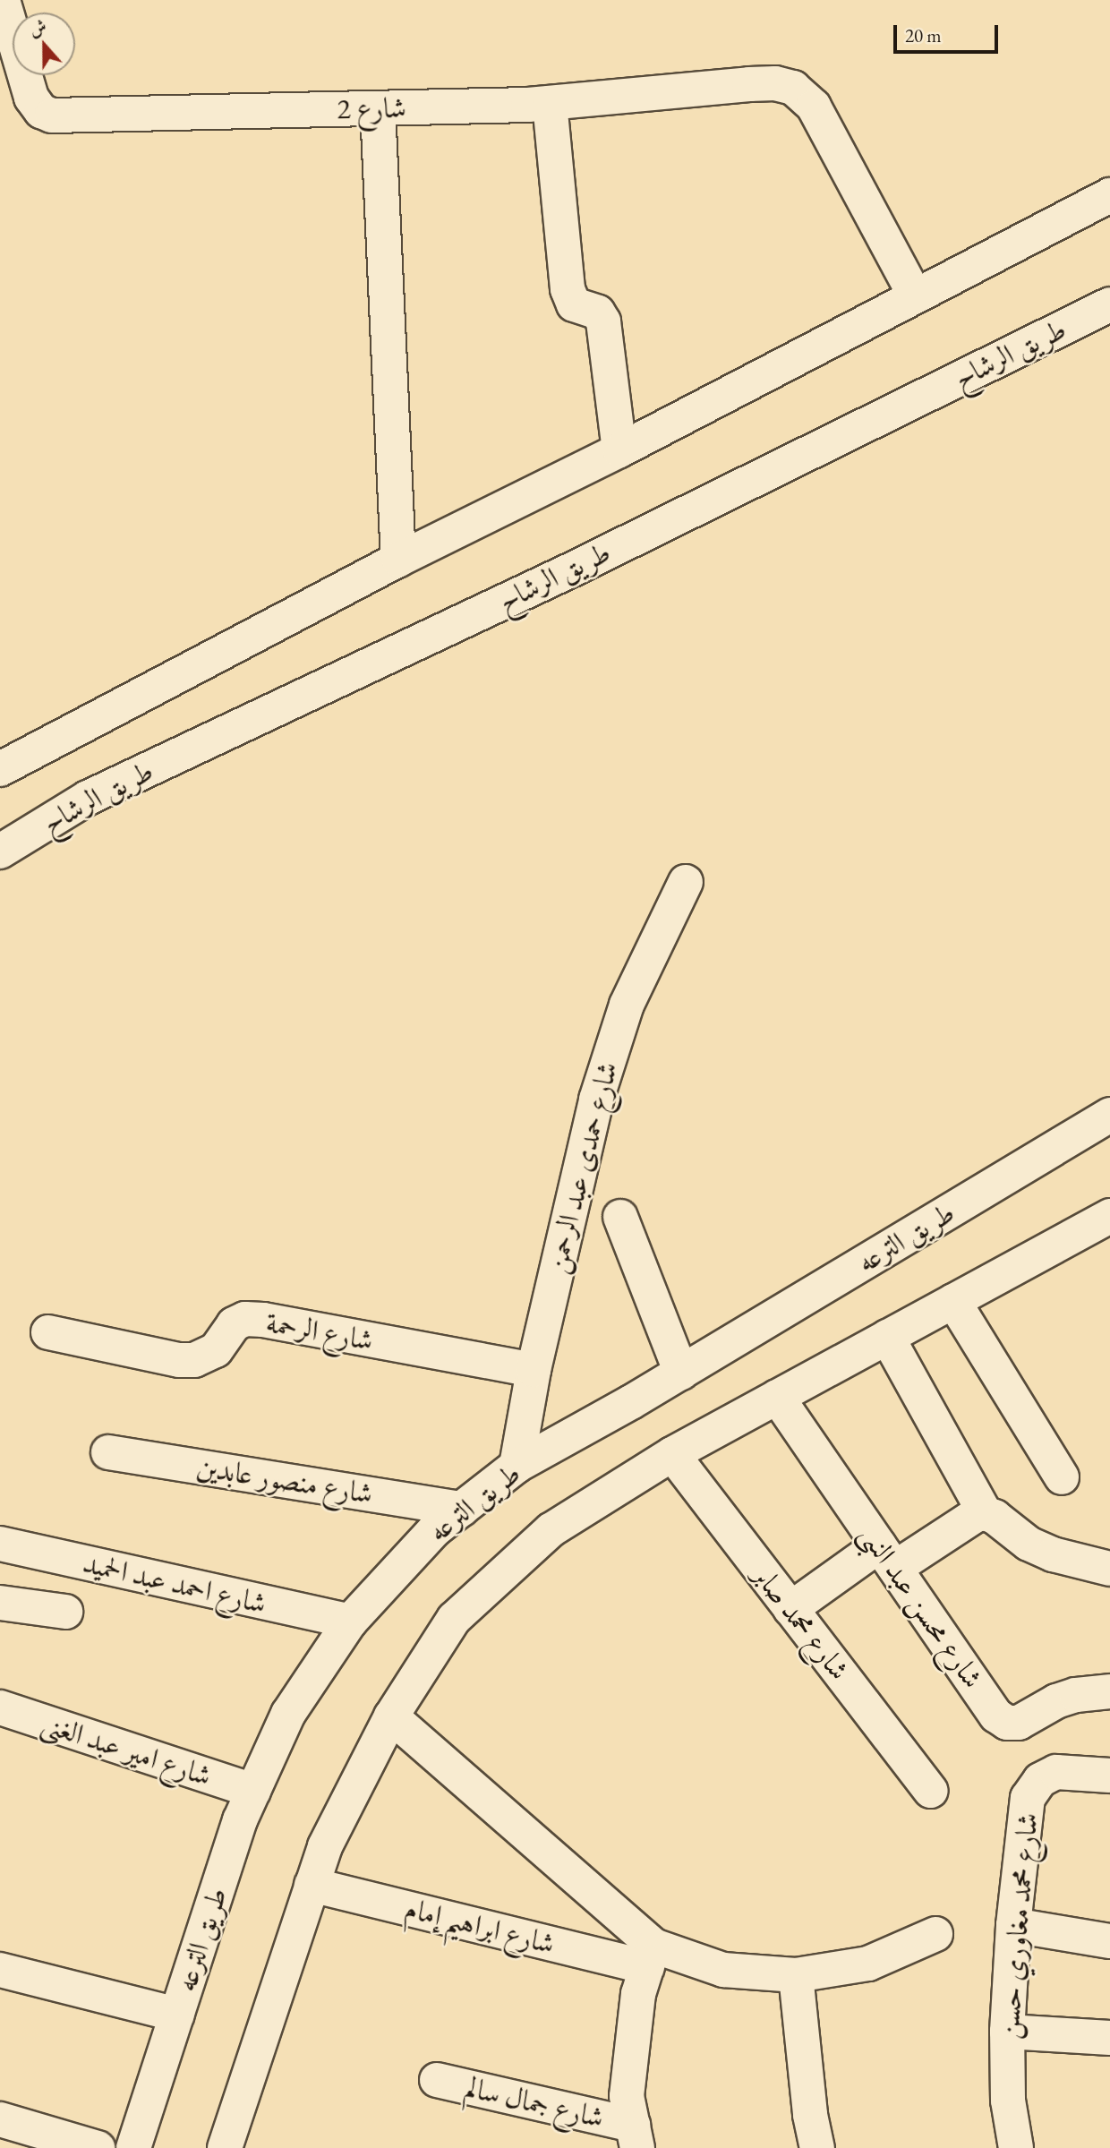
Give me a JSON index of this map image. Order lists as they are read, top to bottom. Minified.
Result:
{"streets":{"street":["شارع 2","طريق الرشاح","شارع حمدى عبد الرحمن","طريق الترعه","شارع الرحمة","شارع منصور عابدين","شارع احمد عبد الحميد","شارع محسن عبد النبى","شارع محمد صابر","شارع امير عبد الغنى","شارع ابراهيم إمام","شارع محمد مغاوري حسن","شارع جمال سالم"]},"crossings":[["شارع حمدى عبد الرحمن","طريق الترعه"],["شارع حمدى عبد الرحمن","شارع الرحمة"],["طريق الترعه","شارع منصور عابدين"],["طريق الترعه","شارع احمد عبد الحميد"],["طريق الترعه","شارع امير عبد الغنى"]],"scale_bar":"20 m","north":"top"}
